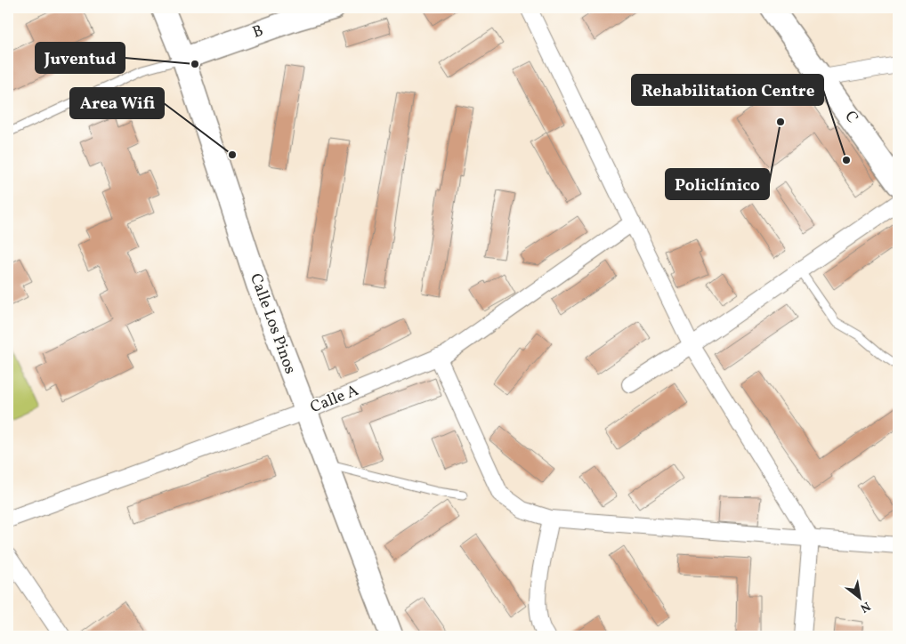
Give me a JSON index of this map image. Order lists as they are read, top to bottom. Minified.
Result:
{"streets":{"street":["B","C","Calle Los Pinos","Calle A"]},"crossings":[["B","Calle Los Pinos"],["Calle Los Pinos","Calle A"]],"places":["Juventud","Policlínico","Area Wifi","Rehabilitation Centre"],"north":"bottom right"}
